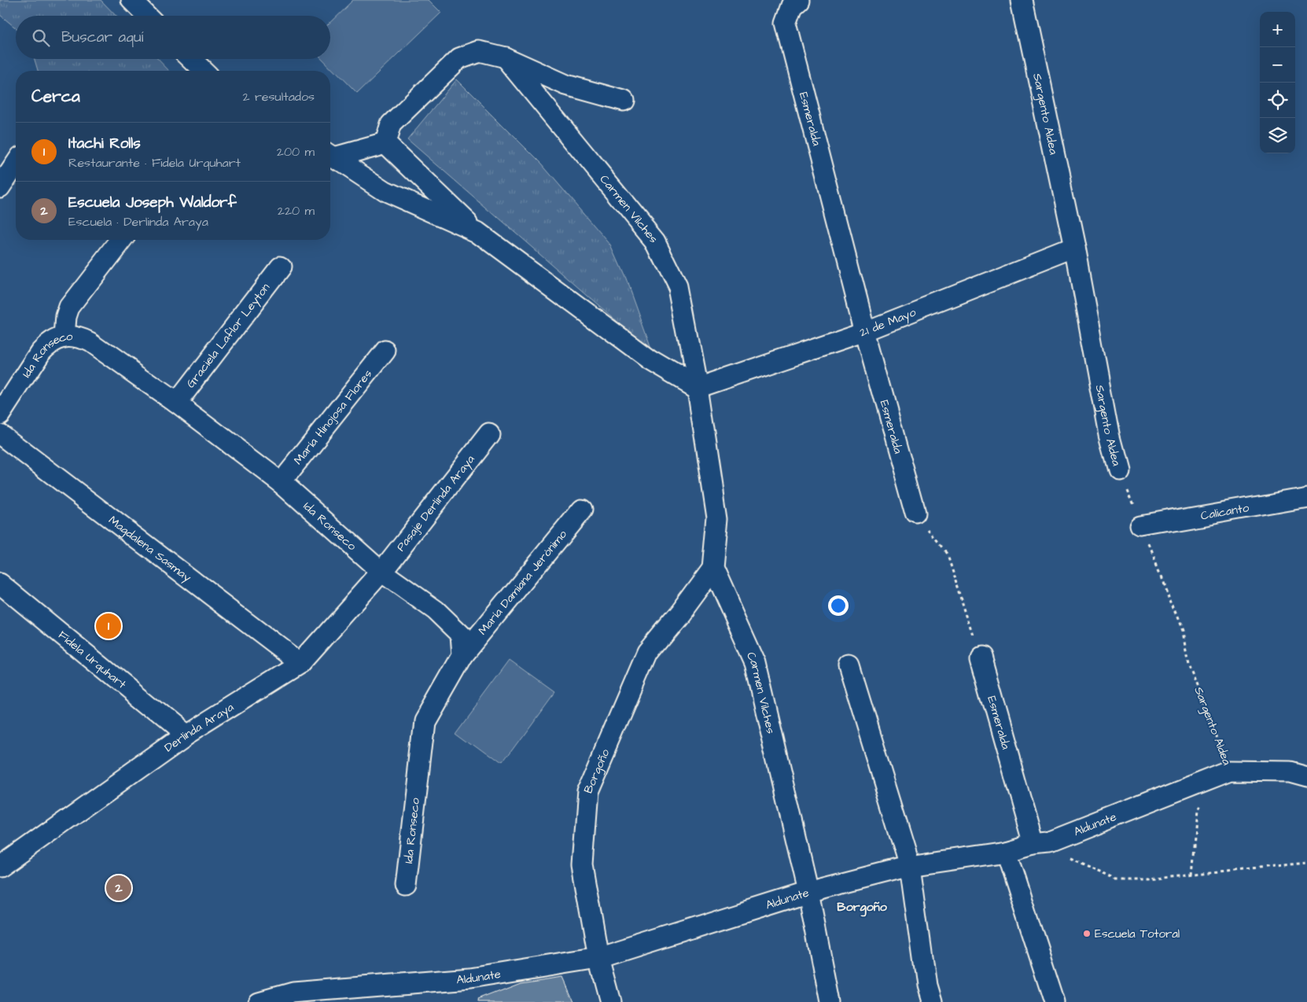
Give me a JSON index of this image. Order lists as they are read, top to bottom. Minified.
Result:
{"streets":{"street":["Sargento Aldea","Esmeralda","Carmen Vilches","21 de Mayo","Graciela Laflor Leyton","Ida Ronseco","María Hinojosa Flores","Pasaje Derlinda Araya","Calicanto","Magdalena Sasmay","María Damiana Jerónimo","Fidela Urquhart","Derlinda Araya","Borgoño","Aldunate"]},"crossings":[["Sargento Aldea","21 de Mayo"],["Sargento Aldea","Calicanto"],["Sargento Aldea","Aldunate"],["Esmeralda","21 de Mayo"],["Esmeralda","Aldunate"],["Carmen Vilches","21 de Mayo"],["Carmen Vilches","Borgoño"],["Carmen Vilches","Aldunate"],["Graciela Laflor Leyton","Ida Ronseco"],["Ida Ronseco","María Hinojosa Flores"],["Ida Ronseco","Pasaje Derlinda Araya"],["Ida Ronseco","María Damiana Jerónimo"],["Ida Ronseco","Derlinda Araya"],["Pasaje Derlinda Araya","Derlinda Araya"],["Magdalena Sasmay","Derlinda Araya"],["Fidela Urquhart","Derlinda Araya"],["Borgoño","Aldunate"]],"districts":["Borgoño"],"places":["Escuela Totoral"],"page":{"map_buttons":["+","−"],"search":"Buscar aquí","heading":["Cerca","2 resultados"],"list":[{"mark":"1","name":"Itachi Rolls","note":"Restaurante · Fidela Urquhart","value":"200 m"},{"mark":"2","name":"Escuela Joseph Waldorf","note":"Escuela · Derlinda Araya","value":"220 m"}],"pins":["1","2"]}}
